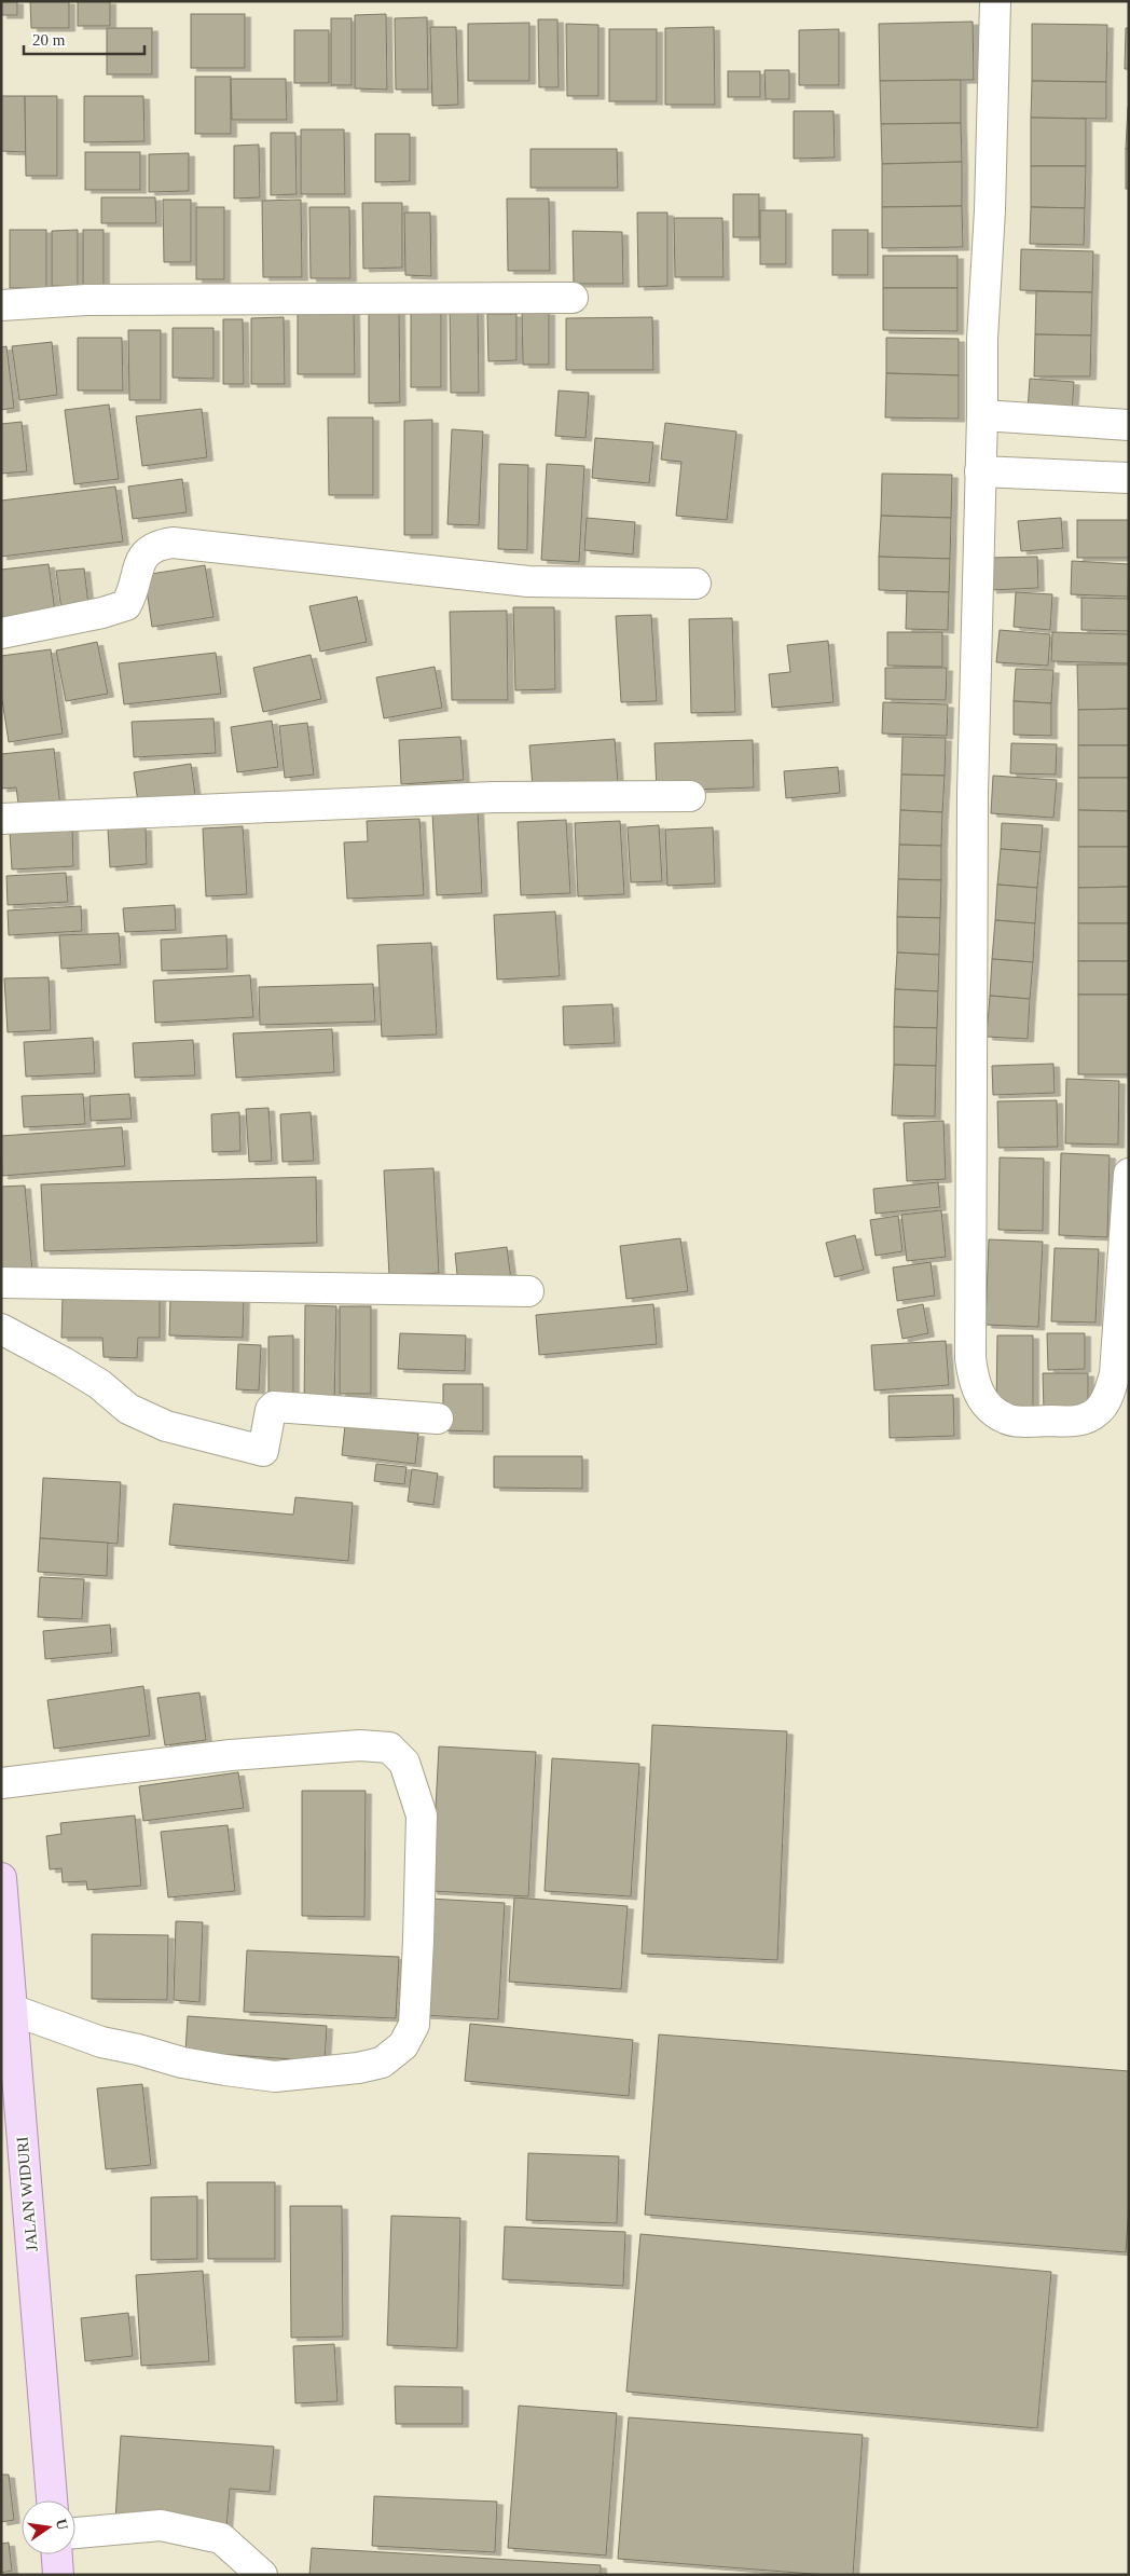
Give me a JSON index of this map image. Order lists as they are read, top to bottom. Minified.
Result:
{"streets":{"main road":["JALAN WIDURI"]},"scale_bar":"20 m","north":"right"}
